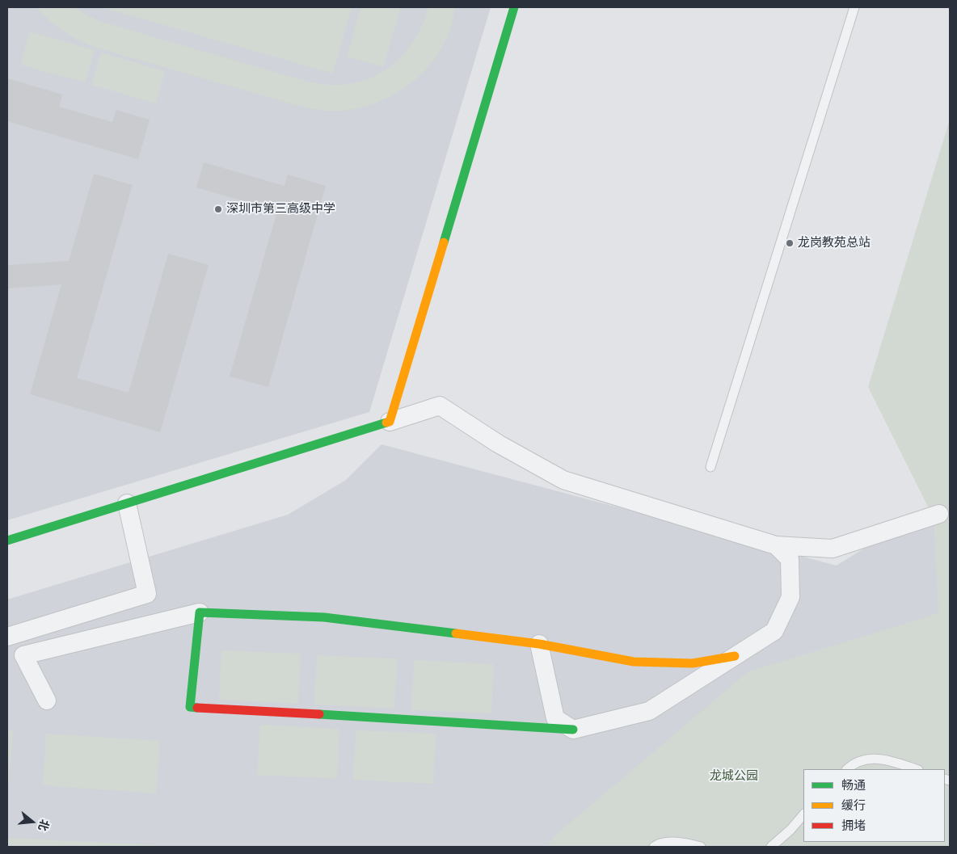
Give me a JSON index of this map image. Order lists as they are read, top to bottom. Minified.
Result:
{"parks":["龙城公园"],"places":["深圳市第三高级中学","龙岗教苑总站"],"legend":["畅通","缓行","拥堵"],"north":"right"}
